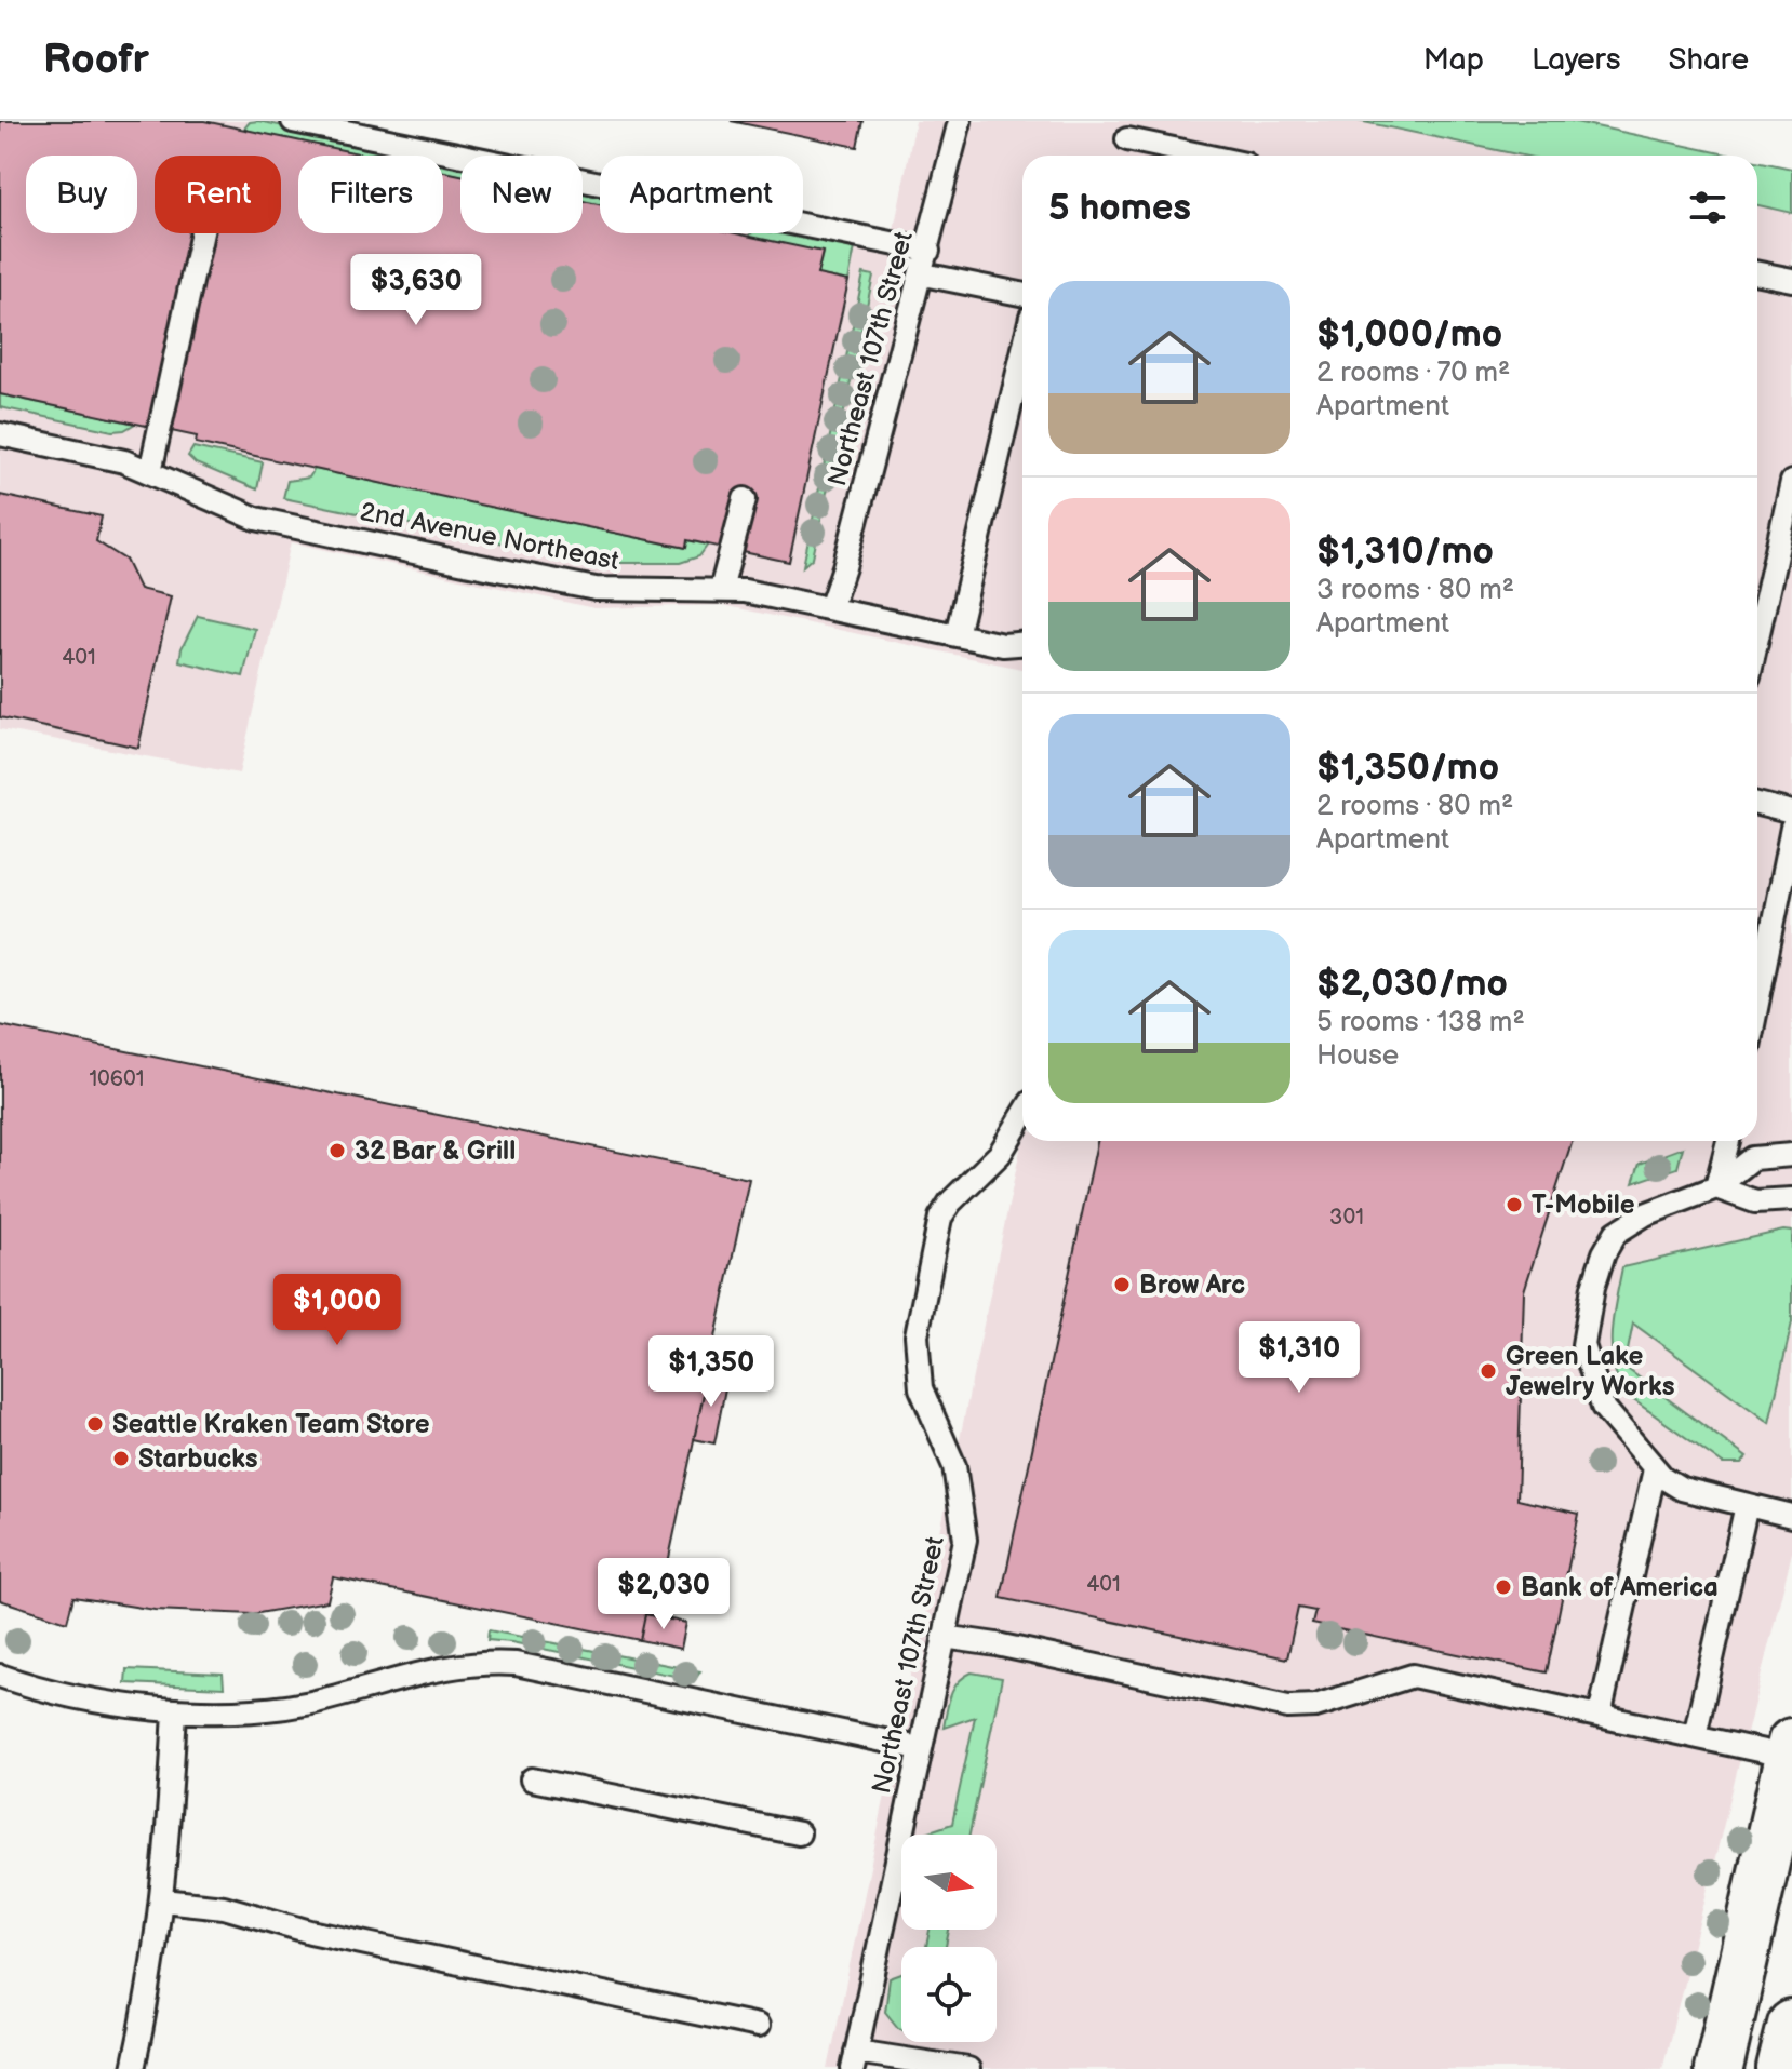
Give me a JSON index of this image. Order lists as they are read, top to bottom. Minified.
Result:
{"streets":{"lane":["Northeast 107th Street","2nd Avenue Northeast"]},"crossings":[["Northeast 107th Street","2nd Avenue Northeast"]],"places":["32 Bar & Grill","T-Mobile","Brow Arc","Green Lake Jewelry Works","Seattle Kraken Team Store","Starbucks","Bank of America"],"house_numbers":["401","10601","301","401"],"north":"right","page":{"header":"Roofr","nav":["Map","Layers","Share"],"chip":["Buy","Rent","Filters","New","Apartment"],"heading":"5 homes","price":["$3,630","$1,000","$1,310","$1,350","$2,030"],"list":[{"name":"$1,000/mo","note":"2 rooms · 70 m² · Apartment"},{"name":"$1,310/mo","note":"3 rooms · 80 m² · Apartment"},{"name":"$1,350/mo","note":"2 rooms · 80 m² · Apartment"},{"name":"$2,030/mo","note":"5 rooms · 138 m² · House"}]}}
